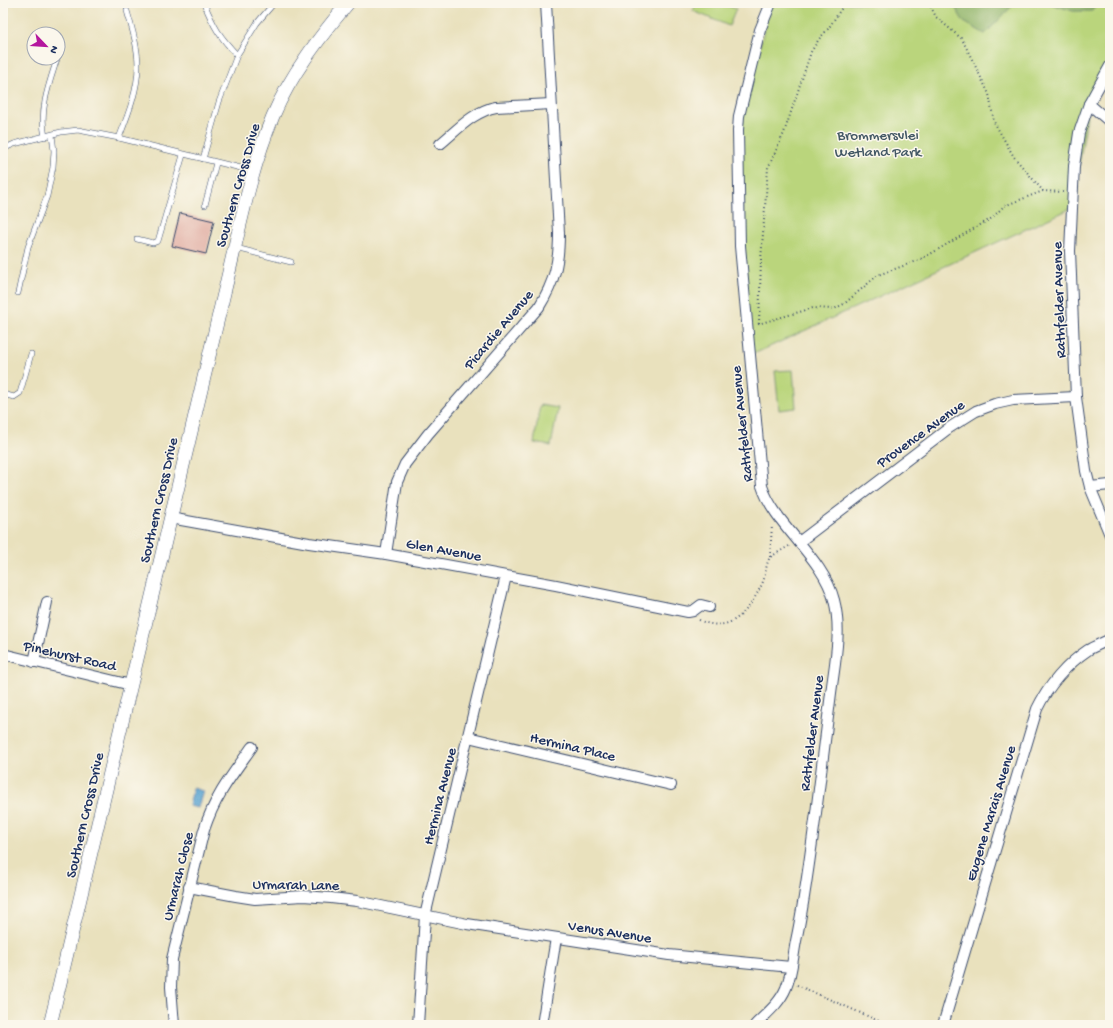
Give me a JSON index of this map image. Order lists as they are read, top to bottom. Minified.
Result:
{"streets":{"street":["Southern Cross Drive","Rathfelder Avenue","Picardie Avenue","Provence Avenue","Glen Avenue","Pinehurst Road","Hermina Place","Hermina Avenue","Eugene Marais Avenue","Urmarah Close","Urmarah Lane","Venus Avenue"]},"crossings":[["Southern Cross Drive","Glen Avenue"],["Southern Cross Drive","Pinehurst Road"],["Rathfelder Avenue","Provence Avenue"],["Rathfelder Avenue","Venus Avenue"],["Picardie Avenue","Glen Avenue"],["Glen Avenue","Hermina Avenue"],["Hermina Place","Hermina Avenue"],["Hermina Avenue","Urmarah Lane"],["Hermina Avenue","Venus Avenue"],["Urmarah Close","Urmarah Lane"],["Urmarah Lane","Venus Avenue"]],"parks":["Brommersvlei Wetland Park"],"north":"bottom right"}
